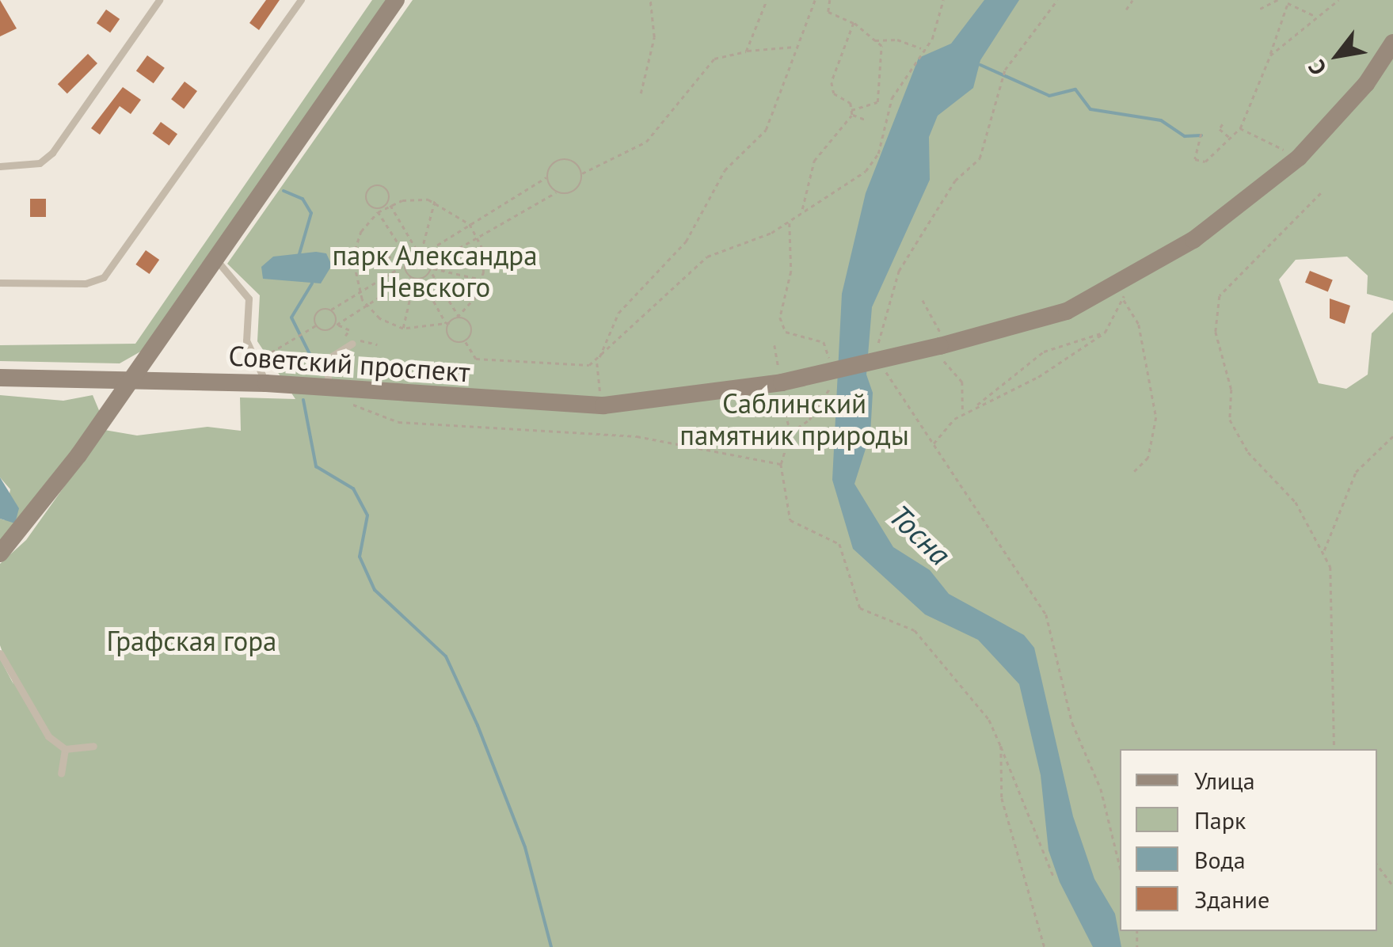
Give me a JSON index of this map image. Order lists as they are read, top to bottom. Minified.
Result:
{"streets":{"main road":["Советский проспект"]},"water":["Тосна"],"parks":["парк Александра Невского","Саблинский памятник природы","Графская гора"],"legend":["Улица","Парк","Вода","Здание"],"north":"bottom left"}
